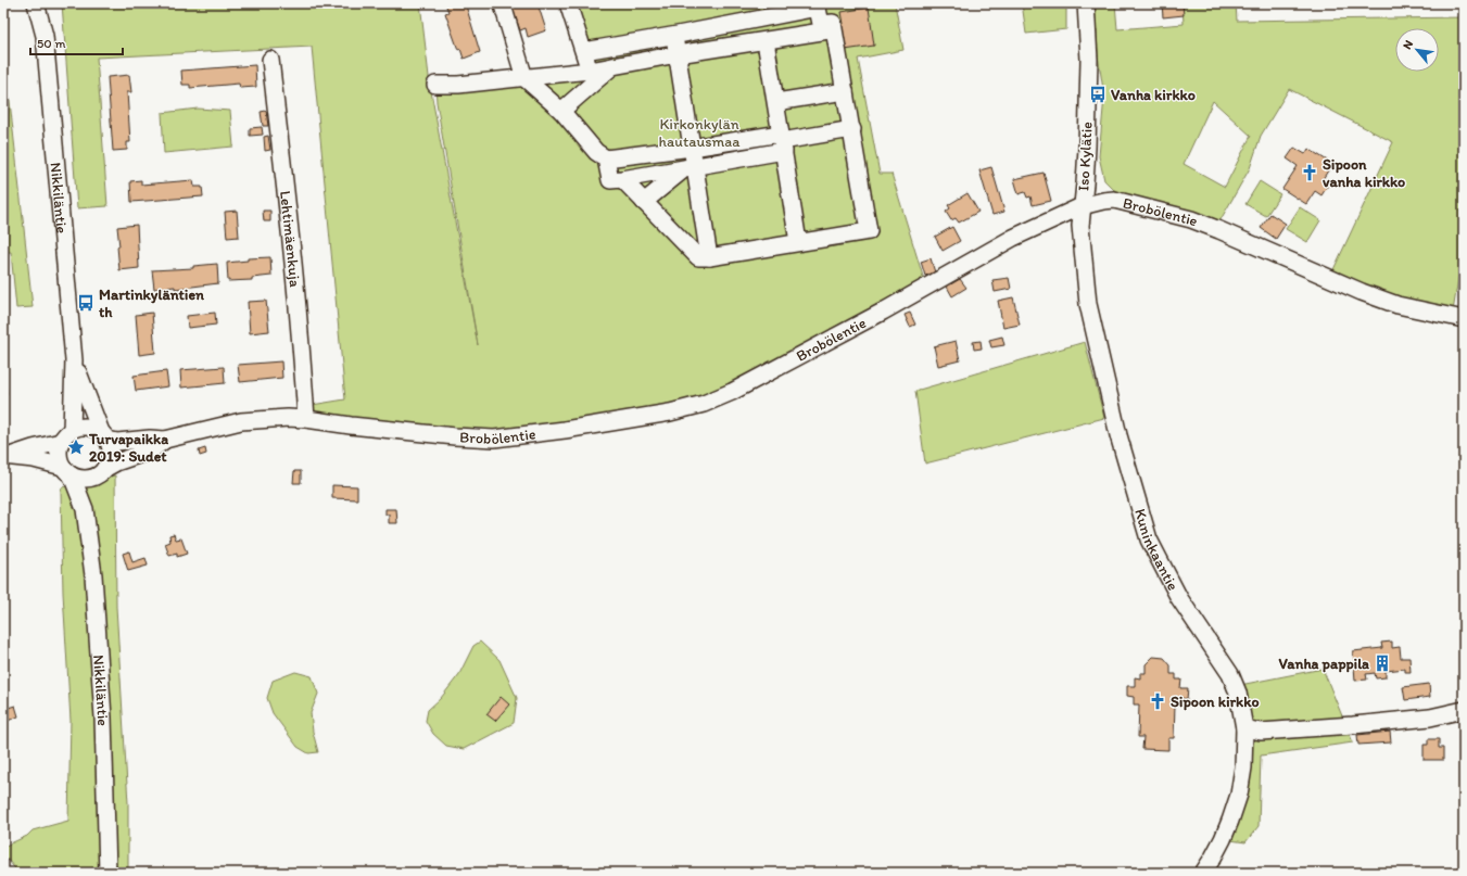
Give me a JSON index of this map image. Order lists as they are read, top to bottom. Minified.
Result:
{"streets":{"street":["Iso Kylätie","Nikkiläntie","Brobölentie","Lehtimäenkuja","Kuninkaantie"]},"crossings":[["Iso Kylätie","Brobölentie"],["Iso Kylätie","Kuninkaantie"],["Nikkiläntie","Brobölentie"],["Brobölentie","Lehtimäenkuja"],["Brobölentie","Kuninkaantie"]],"parks":["Kirkonkylän hautausmaa"],"places":{"bus stop":["Vanha kirkko","Martinkyläntien th"],"church":["Sipoon vanha kirkko","Sipoon kirkko"],"place":["Turvapaikka 2019: Sudet"],"building":["Vanha pappila"]},"scale_bar":"50 m","north":"top left"}
